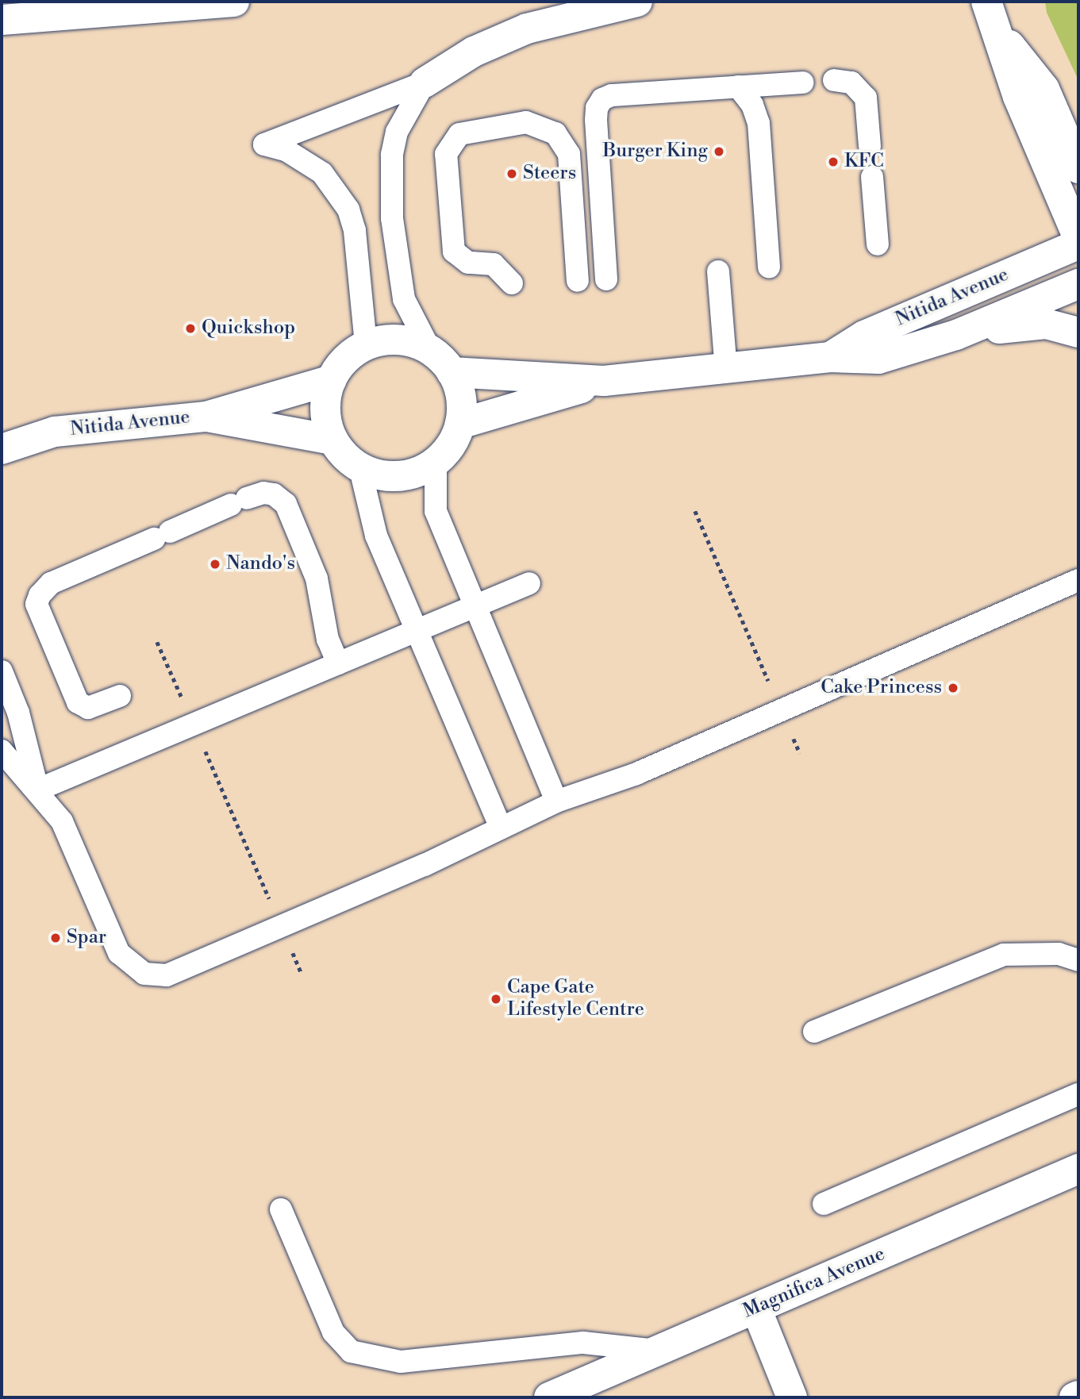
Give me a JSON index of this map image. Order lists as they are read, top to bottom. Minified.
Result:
{"streets":{"street":["Nitida Avenue","Magnifica Avenue"]},"places":["Burger King","KFC","Steers","Quickshop","Nando's","Cake Princess","Spar","Cape Gate Lifestyle Centre"]}
